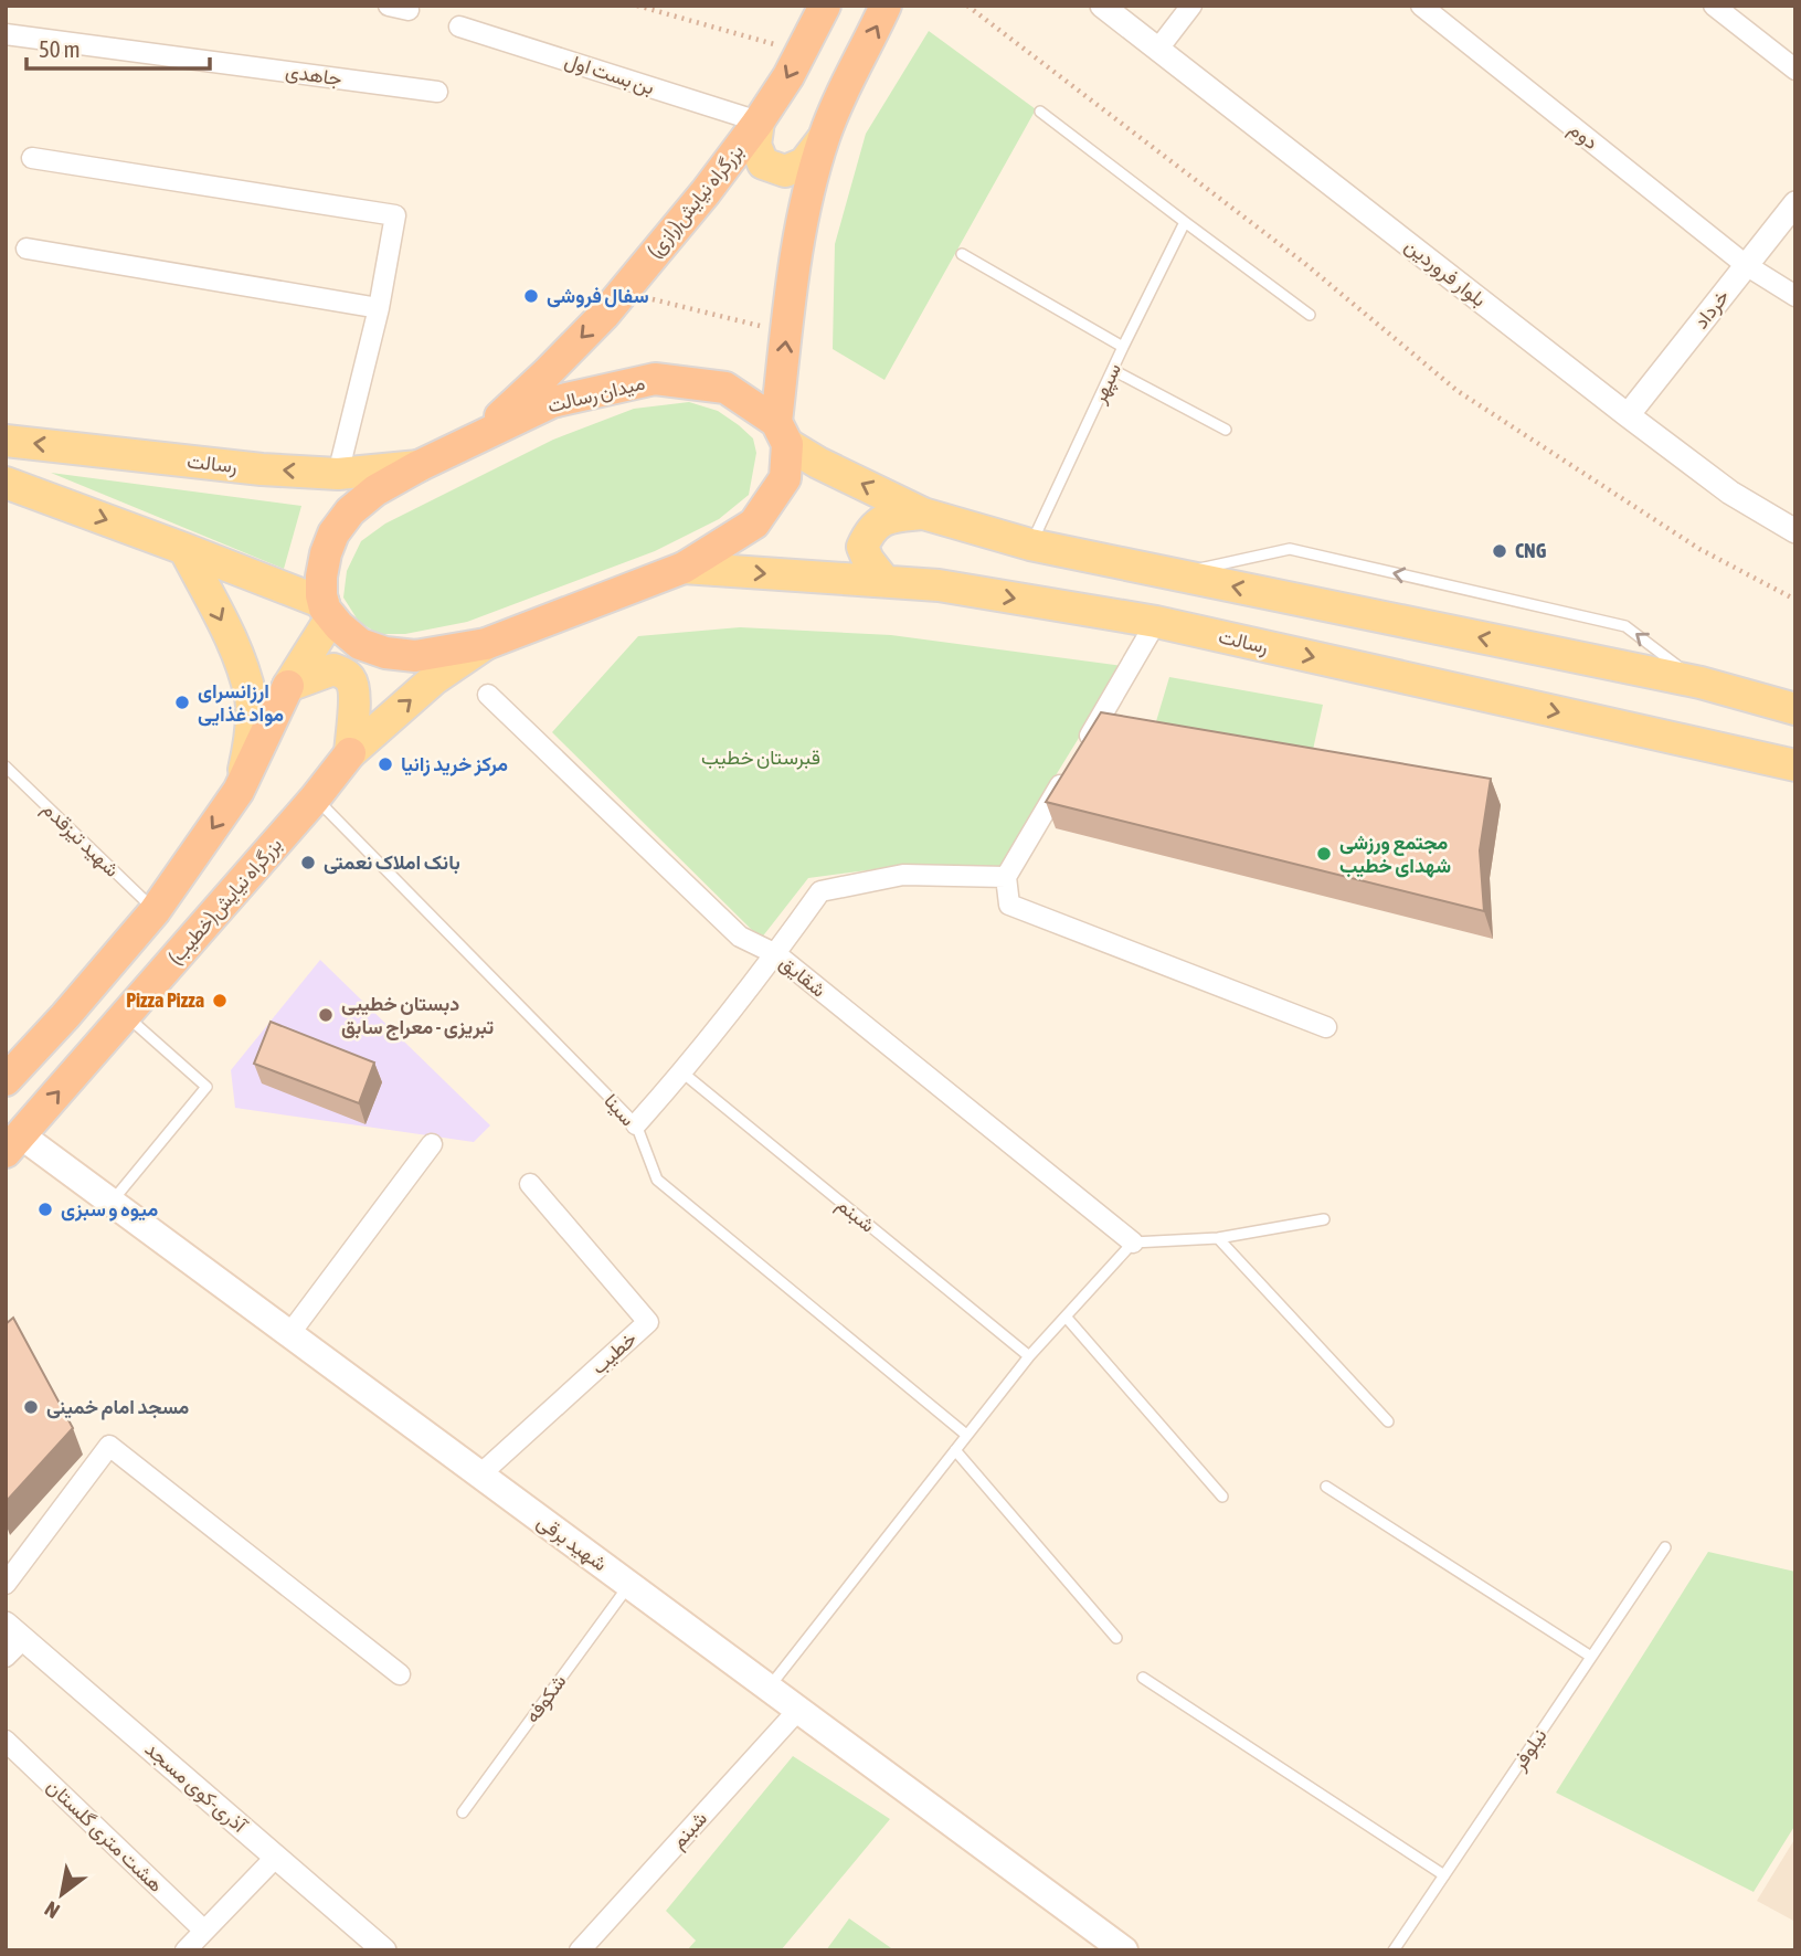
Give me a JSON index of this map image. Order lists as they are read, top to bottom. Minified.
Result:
{"streets":{"highway":["بزرگراه نیایش(رازی)","میدان رسالت","بزرگراه نیایش(خطیب)"],"main road":["رسالت","شهید برقی"],"street":["بن بست اول","جاهدی","دوم","بلوار فروردین","خرداد","شقایق","شبنم","خطیب","آذری-کوی مسجد","هشت متری گلستان"],"lane":["سپهر","شهید تیزقدم","سینا","شکوفه","نیلوفر"]},"crossings":[["بن بست اول","بزرگراه نیایش(رازی)"],["دوم","خرداد"],["بزرگراه نیایش(رازی)","میدان رسالت"],["بلوار فروردین","خرداد"],["میدان رسالت","رسالت"],["بزرگراه نیایش(خطیب)","سینا"],["بزرگراه نیایش(خطیب)","شهید برقی"],["شبنم","شهید برقی"],["خطیب","شهید برقی"],["شهید برقی","شکوفه"]],"parks":["قبرستان خطیب"],"places":["سفال فروشی","CNG","ارزانسرای مواد غذایی","مرکز خرید زانیا","مجتمع ورزشی شهدای خطیب","بانک املاک نعمتی","Pizza Pizza","دبستان خطیبی تبریزی - معراج سابق","میوه و سبزی","مسجد امام خمینی"],"scale_bar":"50 m","north":"bottom left"}
